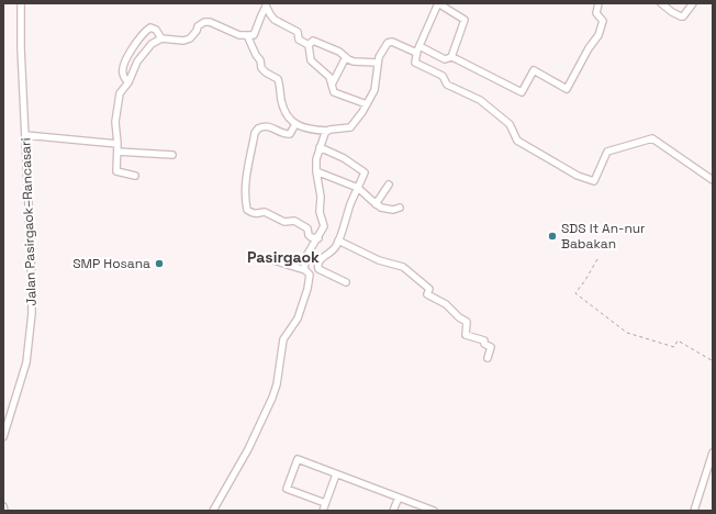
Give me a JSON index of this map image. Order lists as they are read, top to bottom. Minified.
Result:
{"streets":{"street":["Jalan Pasirgaok–Rancasari"]},"districts":["Pasirgaok"],"places":["SDS It An-nur Babakan","SMP Hosana"]}
